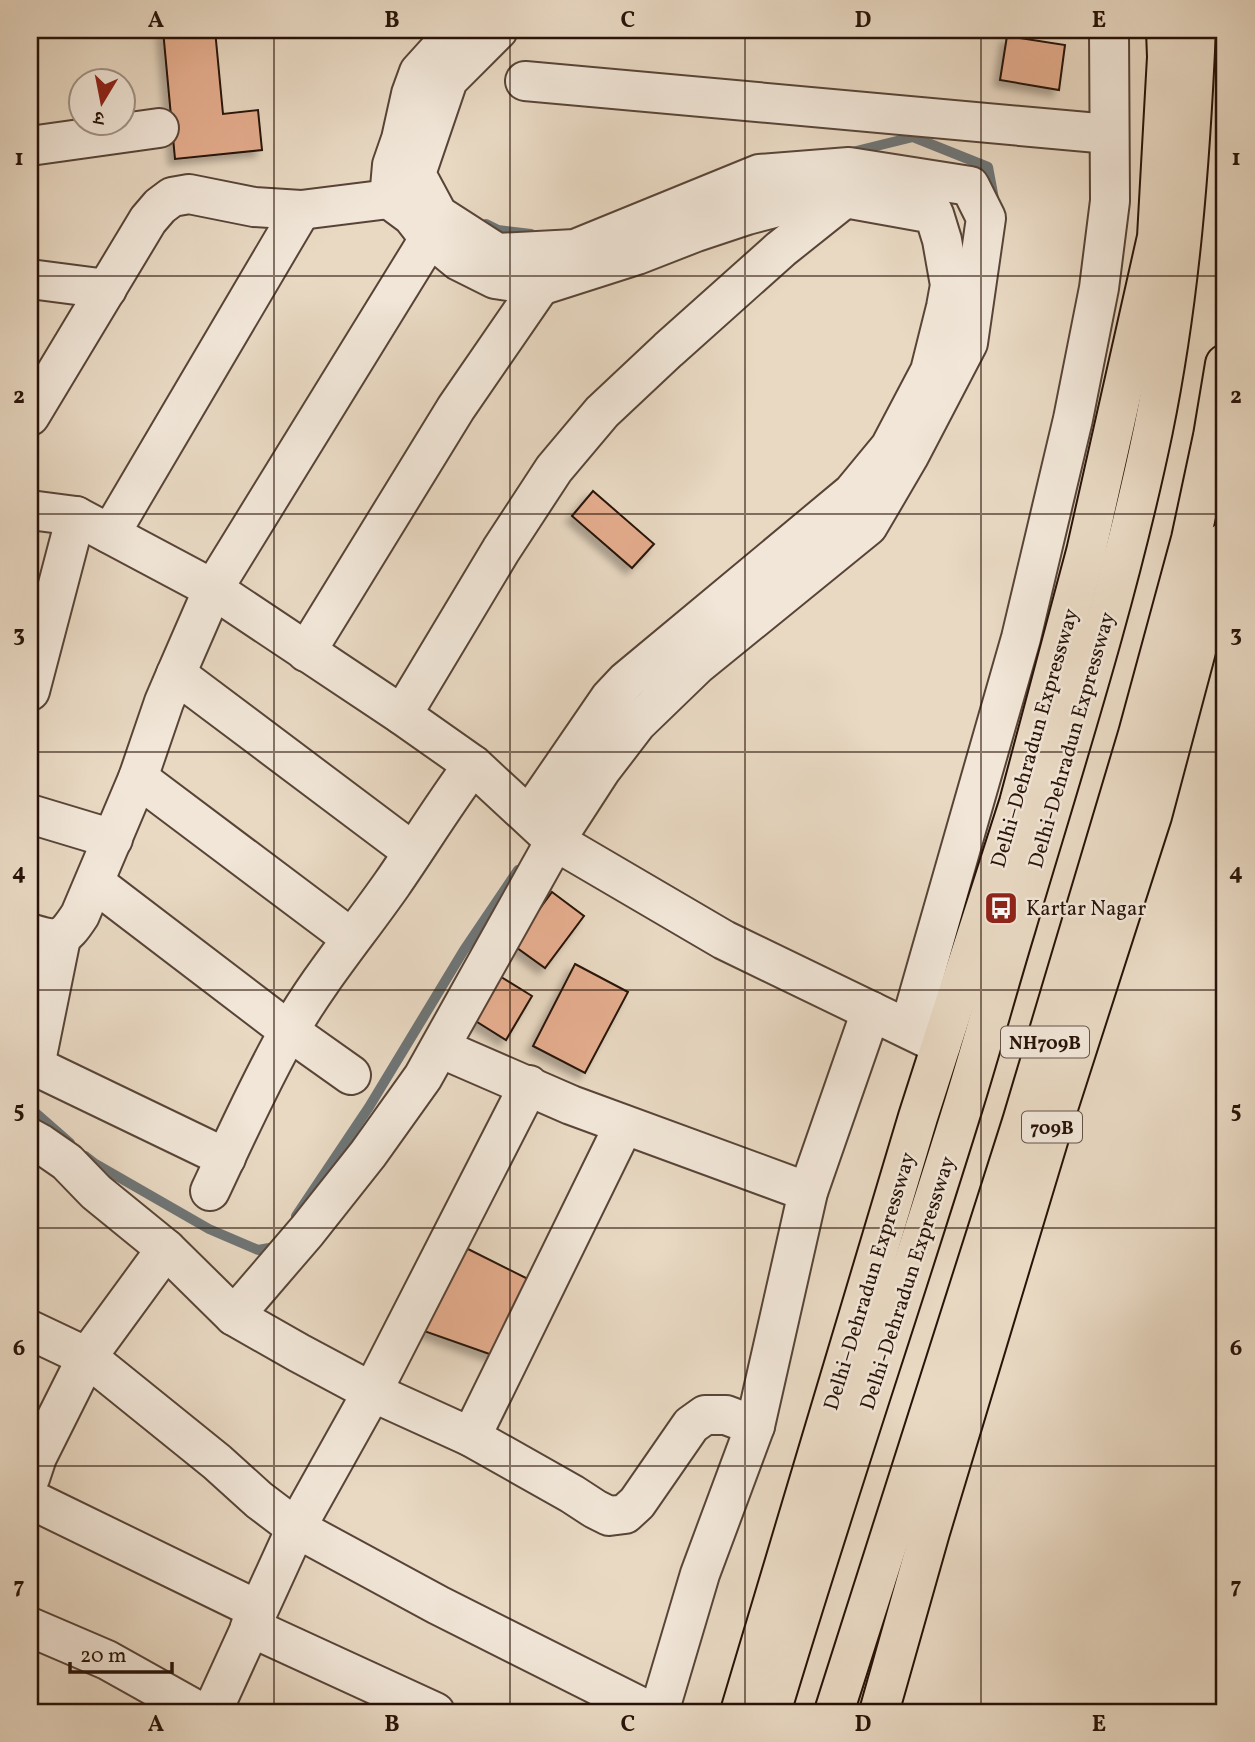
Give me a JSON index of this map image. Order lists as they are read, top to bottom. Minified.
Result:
{"streets":{"highway":["Delhi–Dehradun Expressway","Delhi-Dehradun Expressway","NH709B","709B"]},"places":{"bus stop":["Kartar Nagar"]},"scale_bar":"20 m","north":"bottom","grid":{"columns":["A","B","C","D","E"],"rows":["1","2","3","4","5","6","7"]}}
